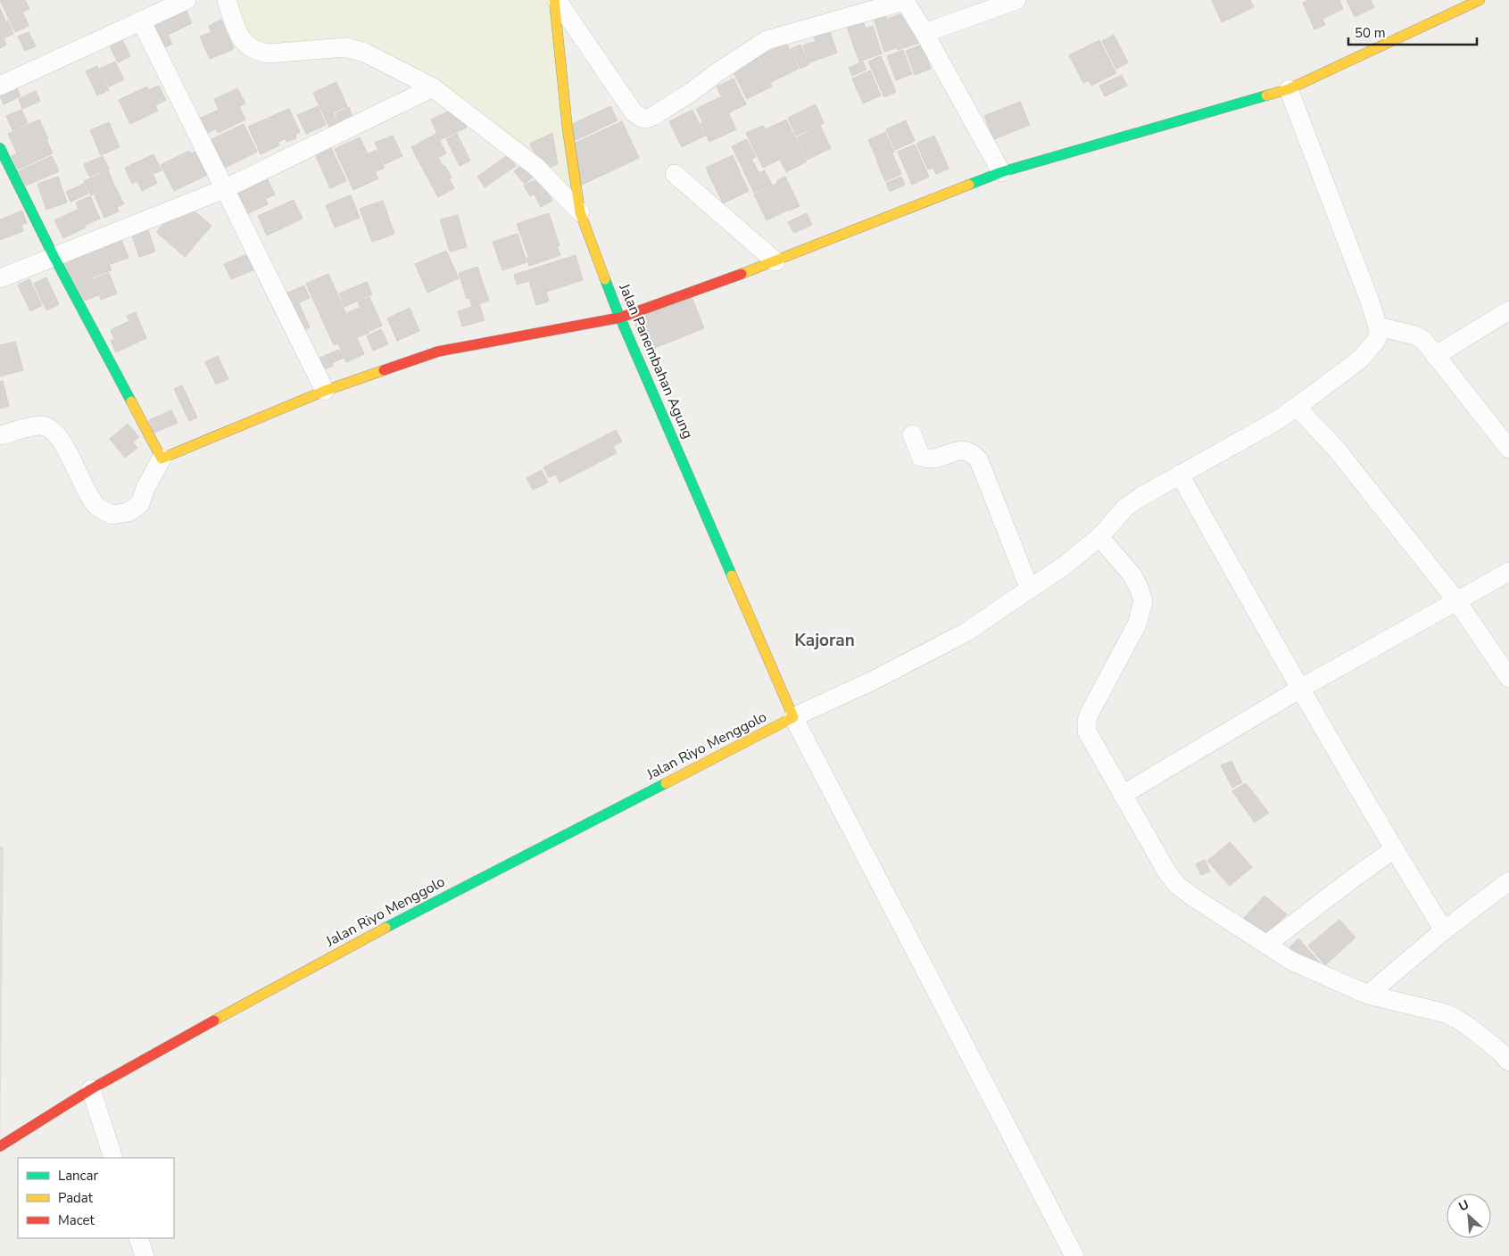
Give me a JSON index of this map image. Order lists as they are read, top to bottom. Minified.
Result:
{"streets":{"street":["Jalan Panembahan Agung","Jalan Riyo Menggolo"]},"crossings":[["Jalan Panembahan Agung","Jalan Riyo Menggolo"]],"districts":["Kajoran"],"legend":["Lancar","Padat","Macet"],"scale_bar":"50 m","north":"top left"}
